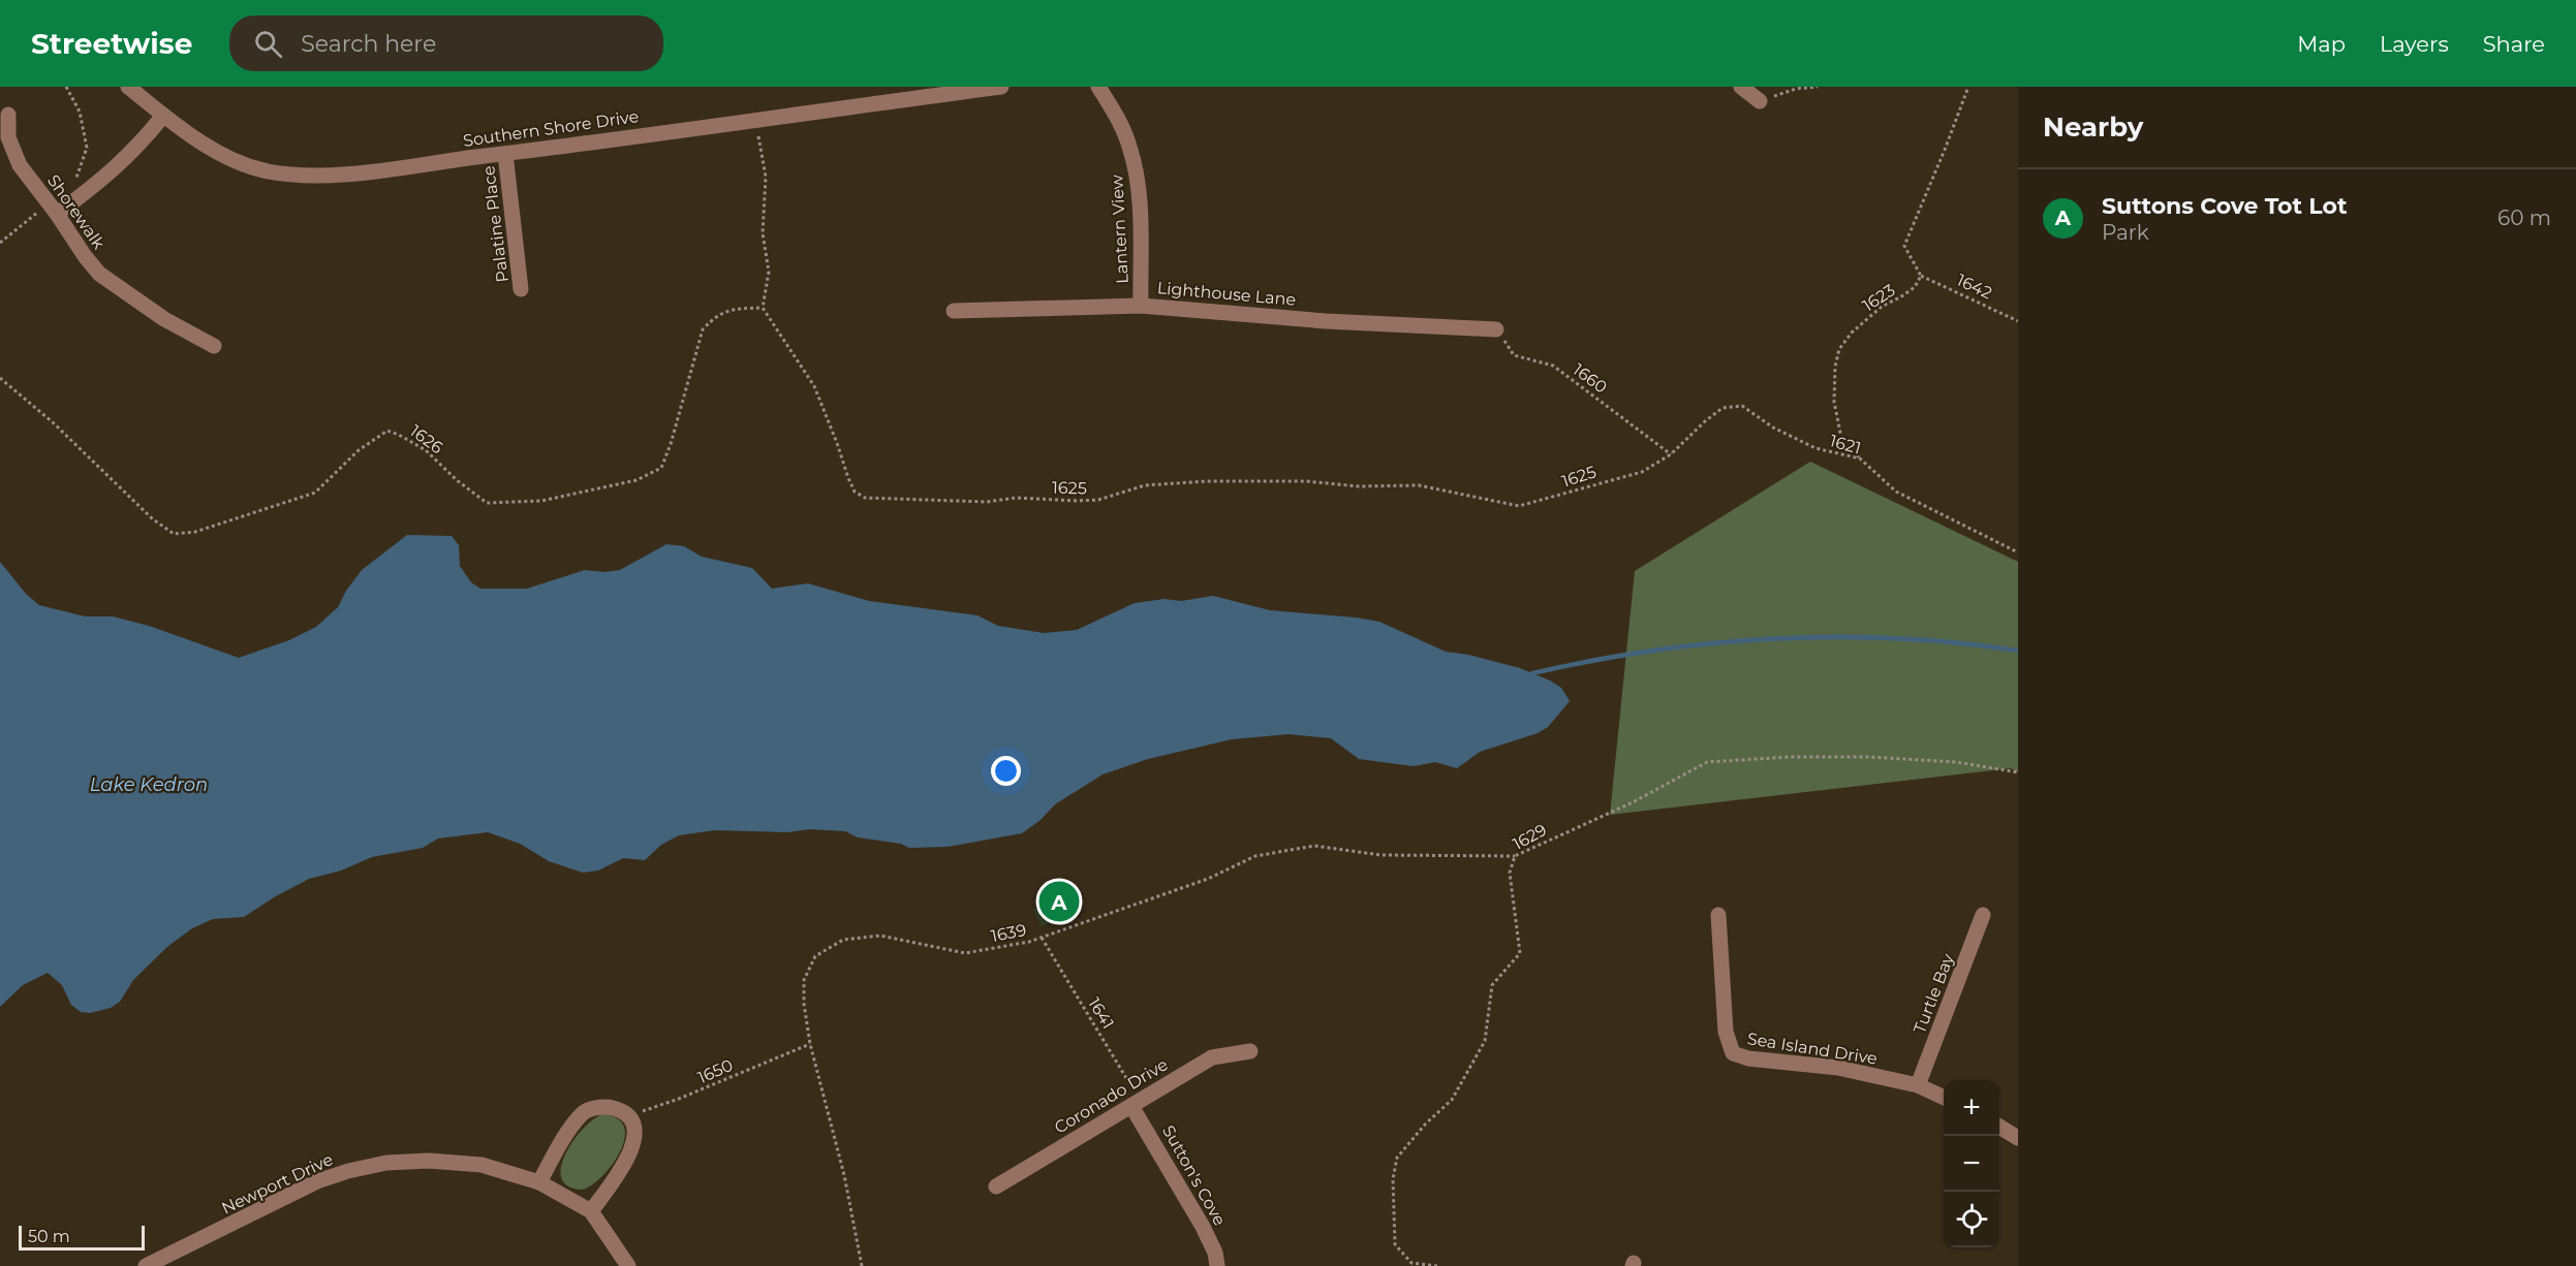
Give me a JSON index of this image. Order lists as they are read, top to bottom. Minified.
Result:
{"streets":{"street":["Southern Shore Drive","Shorewalk","Palatine Place","Lantern View","Lighthouse Lane","Turtle Bay","Sea Island Drive","Coronado Drive","Sutton's Cove","Newport Drive"],"path":["1642","1623","1660","1626","1621","1625","1629","1639","1641","1650"]},"crossings":[["Southern Shore Drive","Palatine Place"],["Lantern View","Lighthouse Lane"],["1642","1623"],["Lighthouse Lane","1660"],["1623","1621"],["1660","1621"],["1660","1625"],["1626","1625"],["1621","1625"],["1629","1639"],["1639","1641"],["1639","1650"],["Turtle Bay","Sea Island Drive"],["1641","Coronado Drive"],["1641","Sutton's Cove"],["Coronado Drive","Sutton's Cove"]],"water":["Lake Kedron"],"scale_bar":"50 m","page":{"header":"Streetwise","search":"Search here","nav":["Map","Layers","Share"],"heading":"Nearby","list":[{"mark":"A","name":"Suttons Cove Tot Lot","note":"Park","value":"60 m"}],"pins":"A","map_buttons":["+","−"],"scale":"50 m"}}
